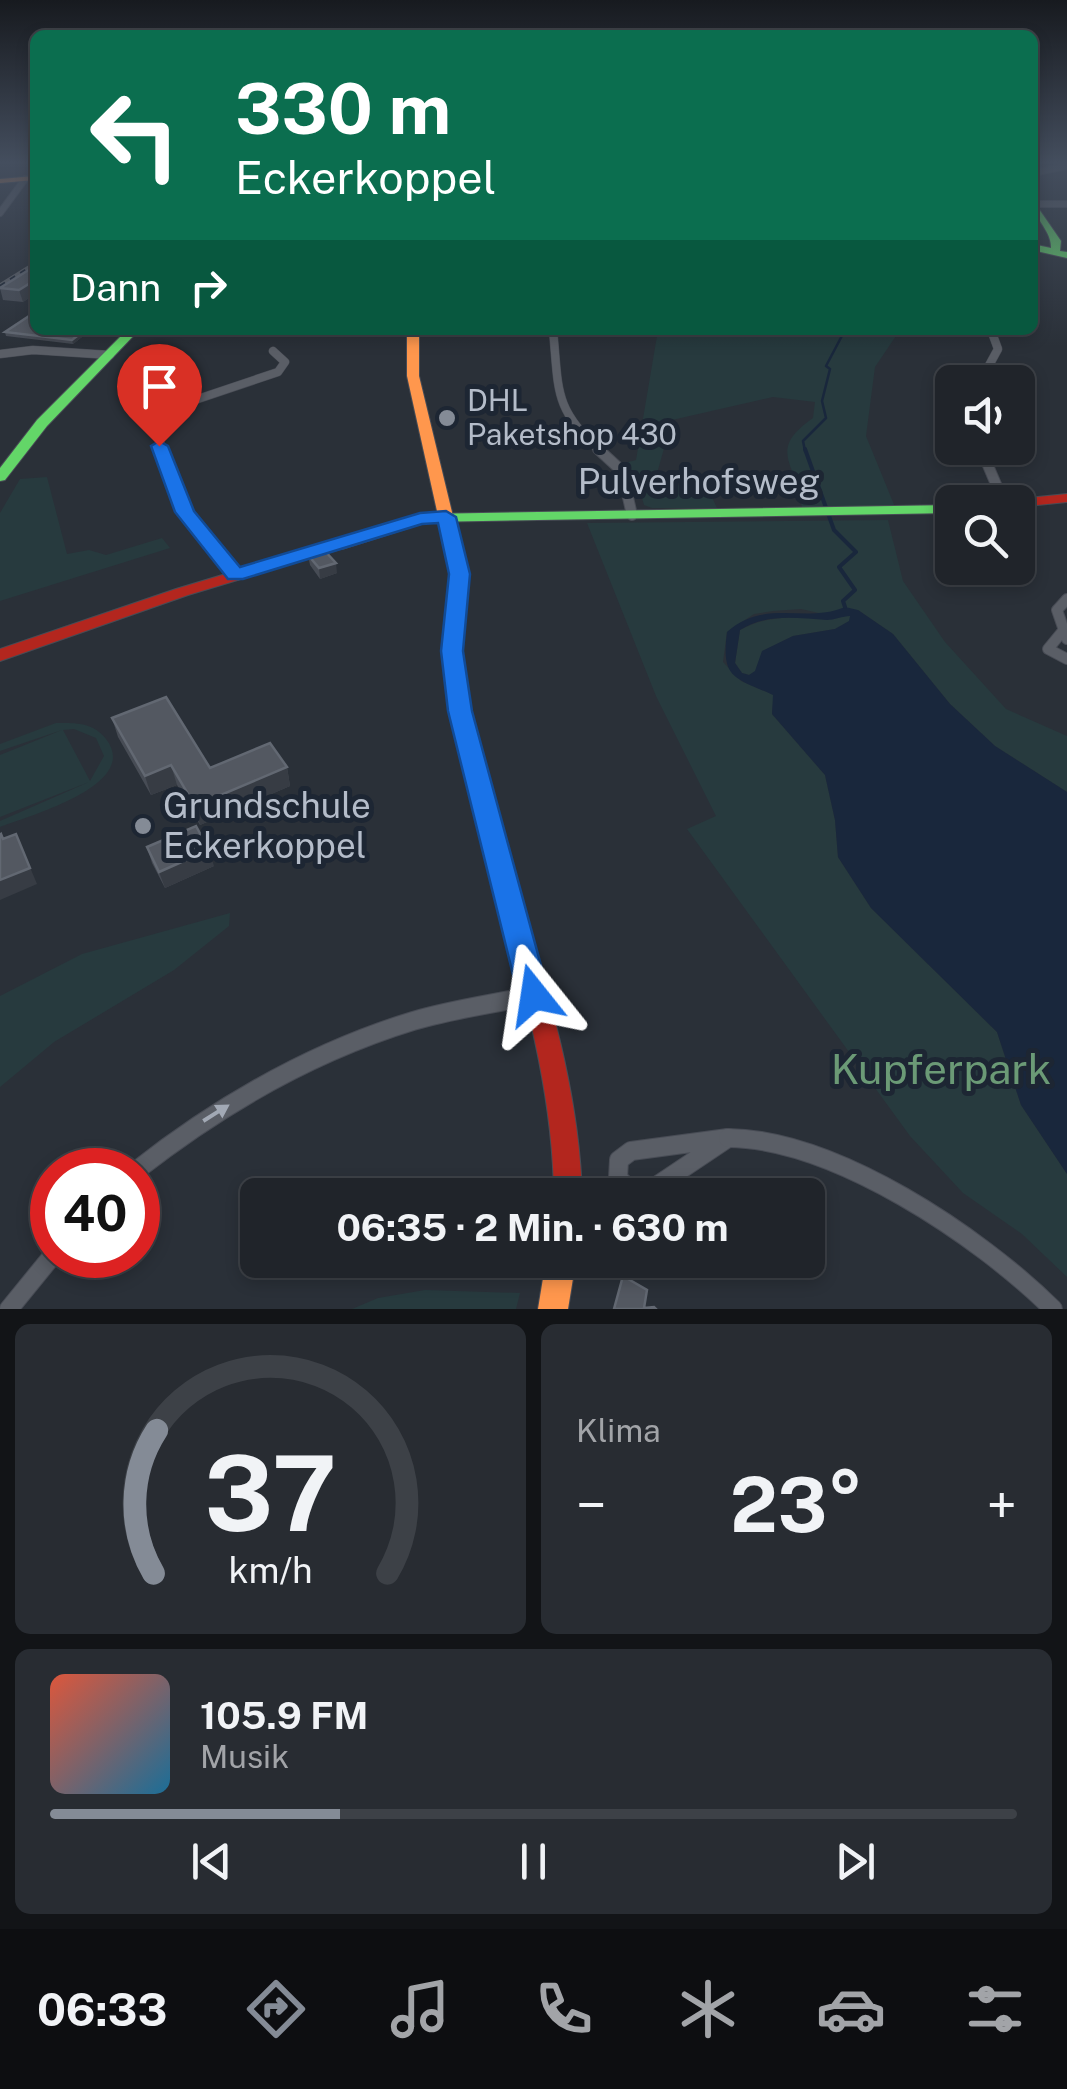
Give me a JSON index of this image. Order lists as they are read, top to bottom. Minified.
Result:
{"streets":{"street":["Pulverhofsweg"]},"parks":["Kupferpark"],"places":["DHL Paketshop 430","Grundschule Eckerkoppel"],"page":{"turn":["330 m","Eckerkoppel"],"then":"Dann","limit":"40","trip":"06:35 · 2 Min. · 630 m","tile":"Klima","heat":["−","23°","+"],"song":["105.9 FM","Musik"],"tabs":"06:33","gauge":["37","km/h"]}}
